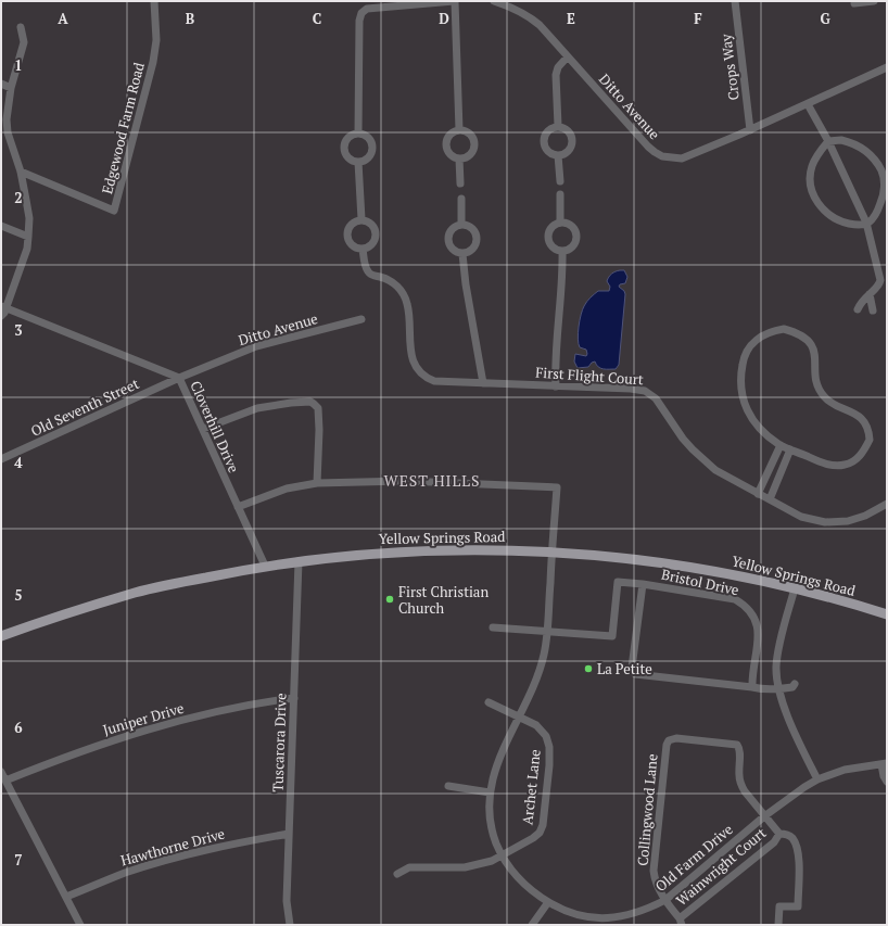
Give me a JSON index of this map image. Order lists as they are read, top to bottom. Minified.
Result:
{"streets":{"main road":["Yellow Springs Road"],"street":["Crops Way","Ditto Avenue","Edgewood Farm Road","First Flight Court","Old Seventh Street","Cloverhill Drive","Bristol Drive","Juniper Drive","Tuscarora Drive","Archet Lane","Collingwood Lane","Hawthorne Drive","Old Farm Drive","Wainwright Court"]},"crossings":[["Crops Way","Ditto Avenue"],["Ditto Avenue","Old Seventh Street"],["Ditto Avenue","Cloverhill Drive"],["Old Seventh Street","Cloverhill Drive"],["Cloverhill Drive","Yellow Springs Road"],["Yellow Springs Road","Tuscarora Drive"],["Yellow Springs Road","Old Farm Drive"],["Bristol Drive","Old Farm Drive"],["Juniper Drive","Tuscarora Drive"],["Tuscarora Drive","Hawthorne Drive"],["Archet Lane","Old Farm Drive"],["Collingwood Lane","Old Farm Drive"],["Collingwood Lane","Wainwright Court"],["Old Farm Drive","Wainwright Court"]],"districts":["WEST HILLS"],"places":["First Christian Church","La Petite"],"grid":{"columns":["A","B","C","D","E","F","G"],"rows":["1","2","3","4","5","6","7"]}}
